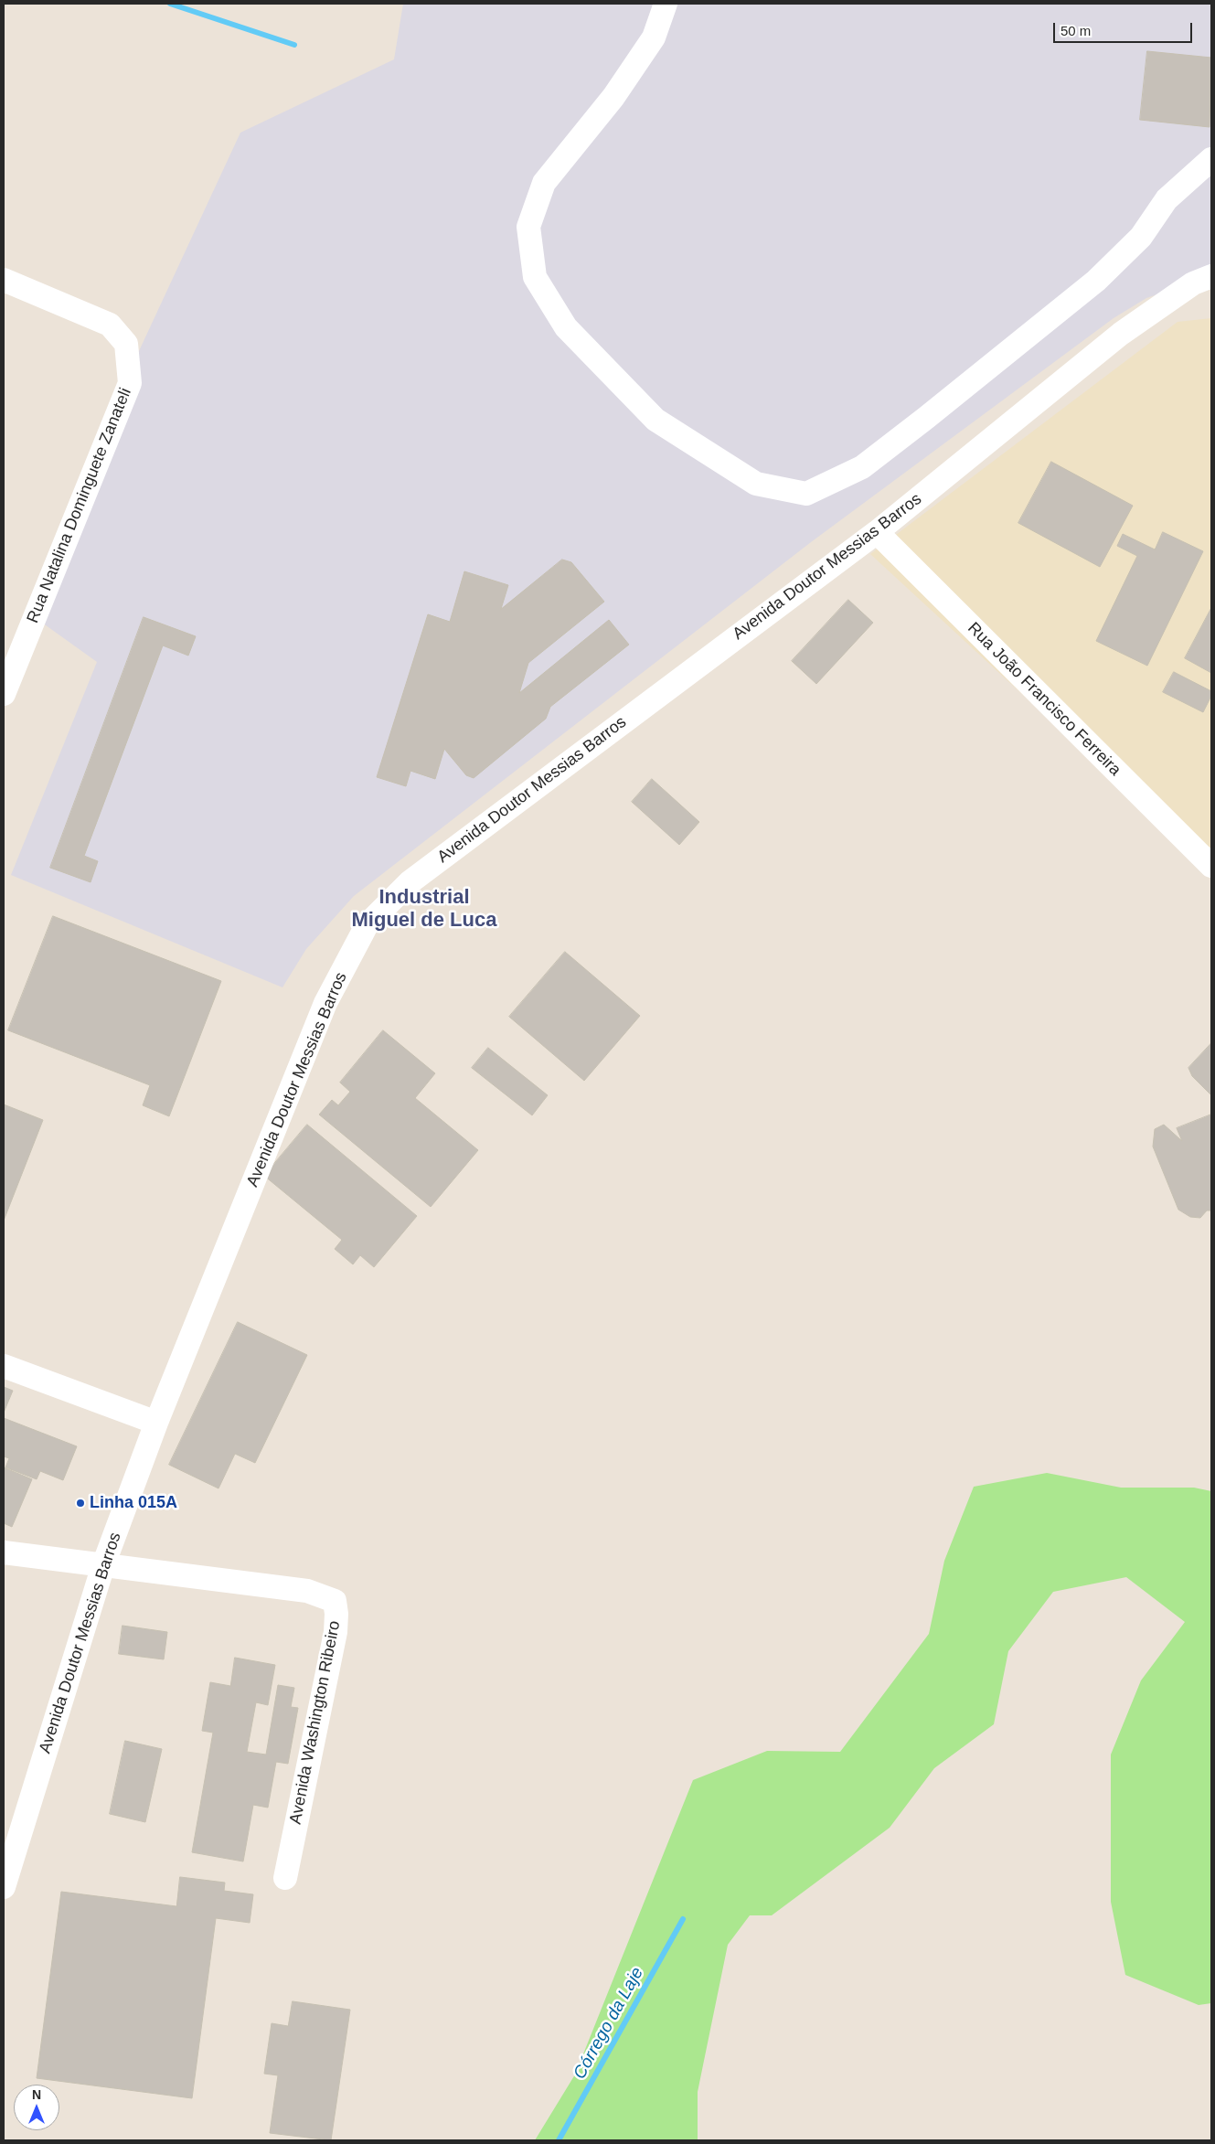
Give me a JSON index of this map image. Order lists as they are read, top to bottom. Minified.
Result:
{"streets":{"street":["Rua Natalina Dominguete Zanateli","Avenida Doutor Messias Barros","Rua João Francisco Ferreira","Avenida Washington Ribeiro"]},"crossings":[["Avenida Doutor Messias Barros","Rua João Francisco Ferreira"],["Avenida Doutor Messias Barros","Avenida Washington Ribeiro"]],"districts":["Industrial Miguel de Luca"],"water":["Córrego da Laje"],"places":["Linha 015A"],"scale_bar":"50 m","north":"top"}
